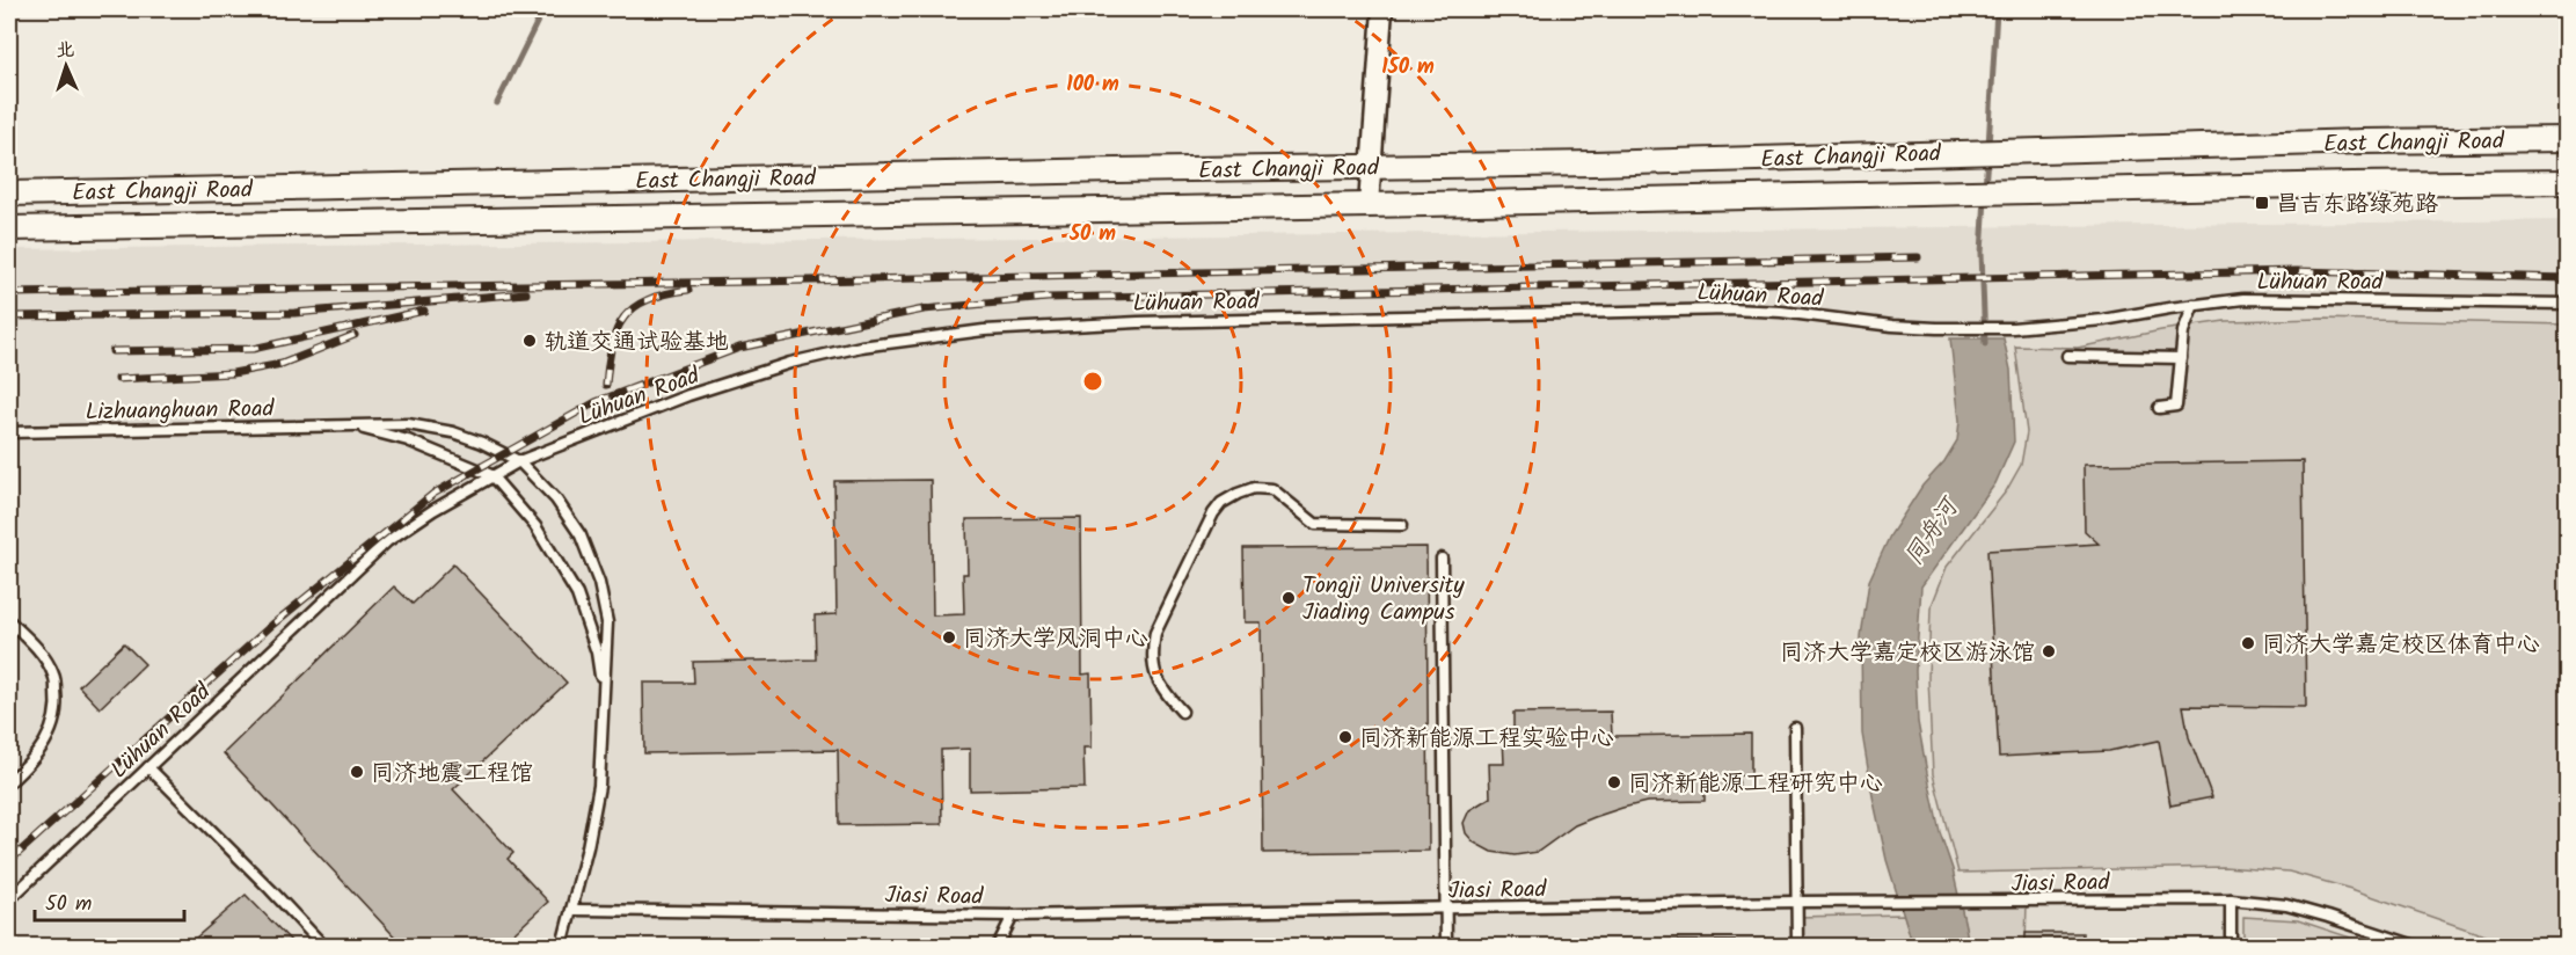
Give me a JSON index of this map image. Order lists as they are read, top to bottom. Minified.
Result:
{"streets":{"street":["East Changji Road"],"lane":["Lühuan Road","Lizhuanghuan Road","Jiasi Road"]},"crossings":[["Lühuan Road","Lizhuanghuan Road"],["Lizhuanghuan Road","Jiasi Road"]],"water":["同舟河"],"places":{"transit":["昌吉东路绿苑路"],"other":["轨道交通试验基地","Tongji University Jiading Campus","同济大学风洞中心","同济大学嘉定校区体育中心","同济大学嘉定校区游泳馆","同济新能源工程实验中心","同济地震工程馆","同济新能源工程研究中心"]},"scale_bar":"50 m","north":"top","rings":["150 m","100 m","50 m"]}
